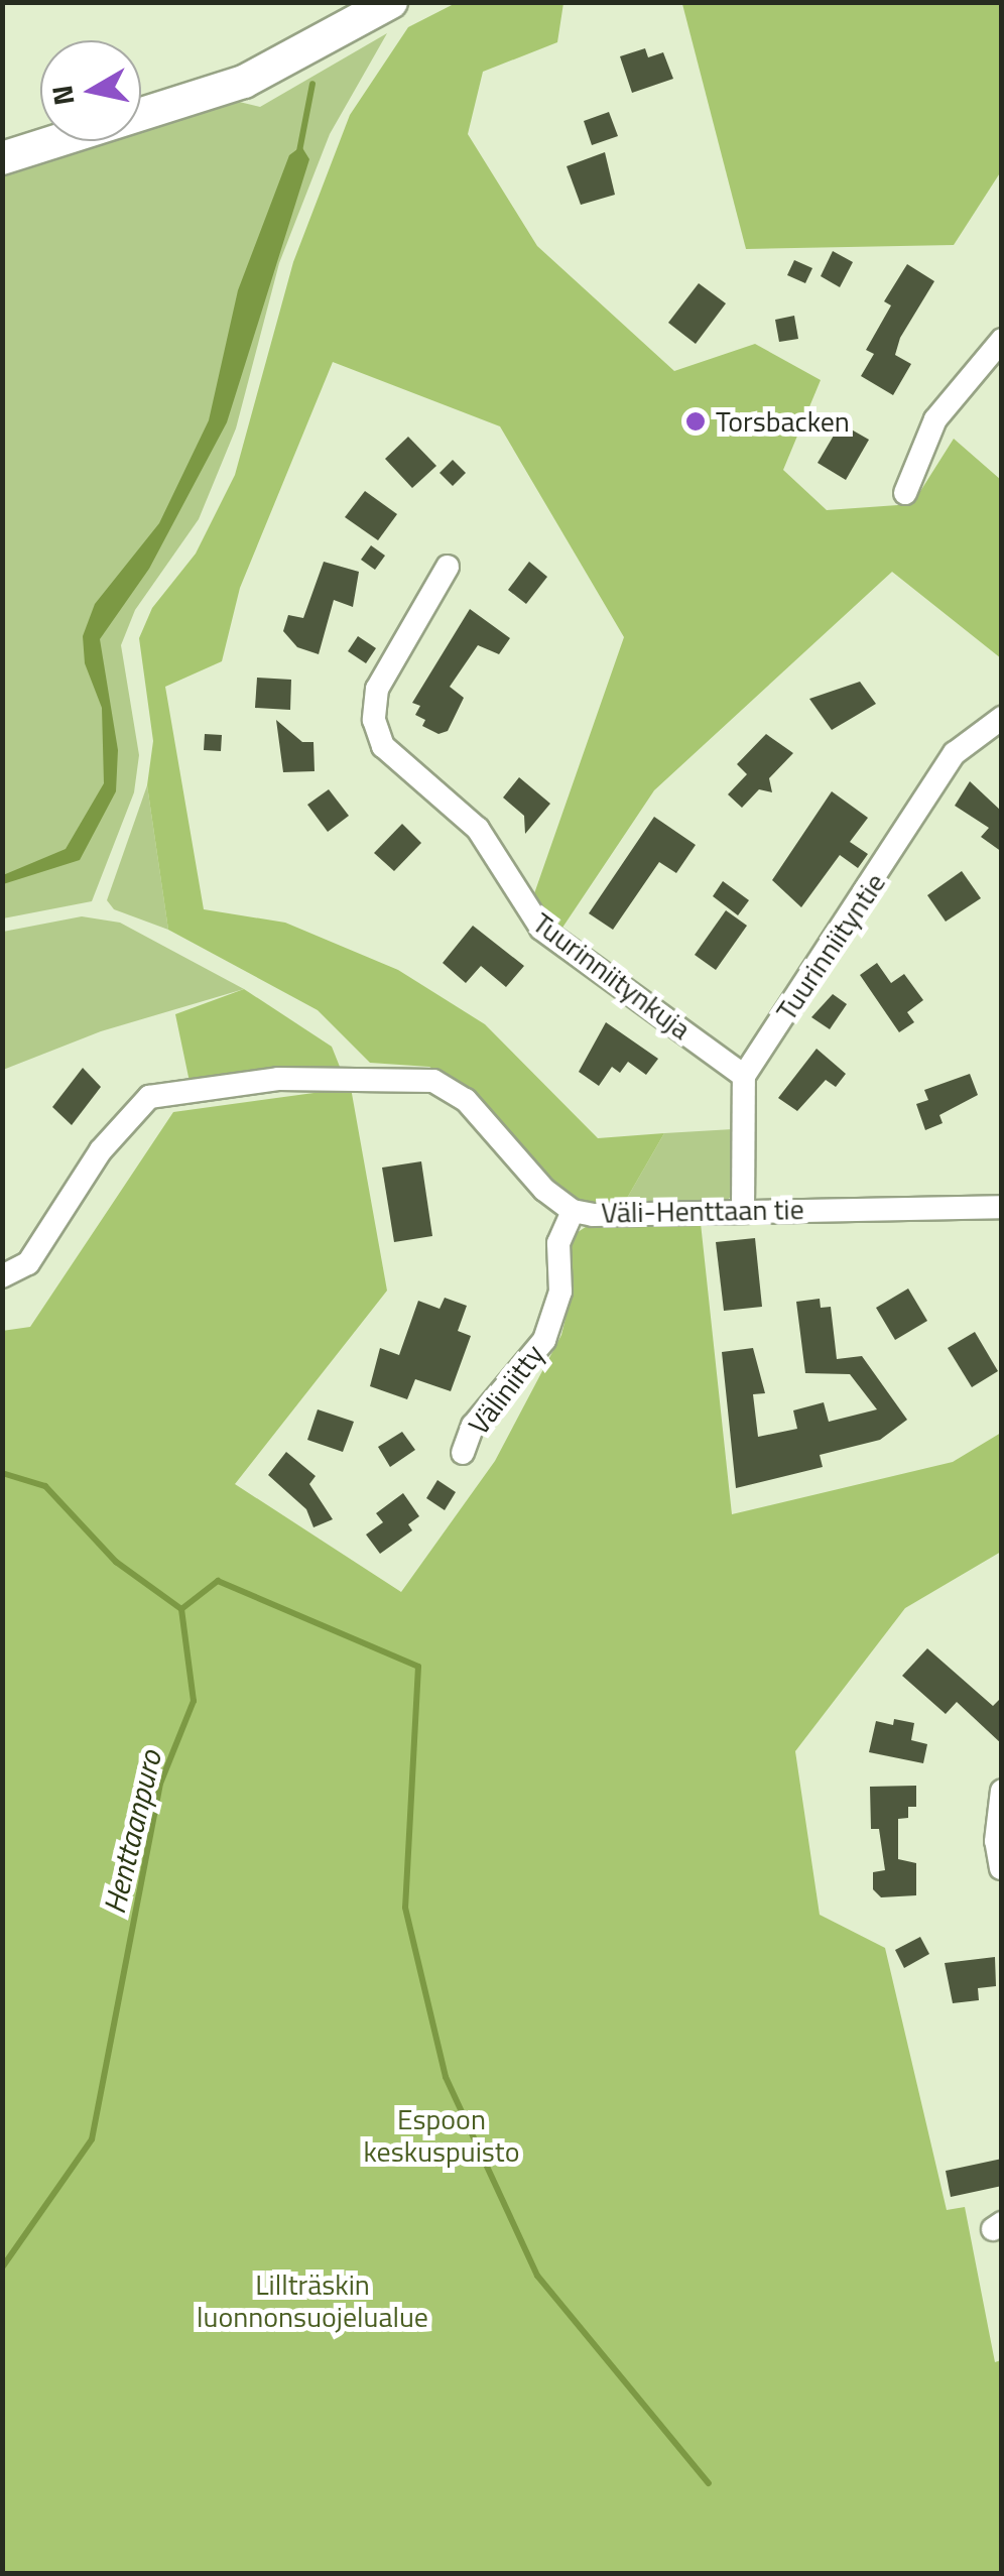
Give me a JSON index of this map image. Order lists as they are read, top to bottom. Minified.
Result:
{"streets":{"street":["Tuurinniityntie","Tuurinniitynkuja","Väli-Henttaan tie","Väliniitty"]},"crossings":[["Tuurinniityntie","Tuurinniitynkuja"],["Väli-Henttaan tie","Väliniitty"]],"water":["Henttaanpuro"],"parks":["Espoon keskuspuisto","Lillträskin luonnonsuojelualue"],"places":["Torsbacken"],"north":"left"}
